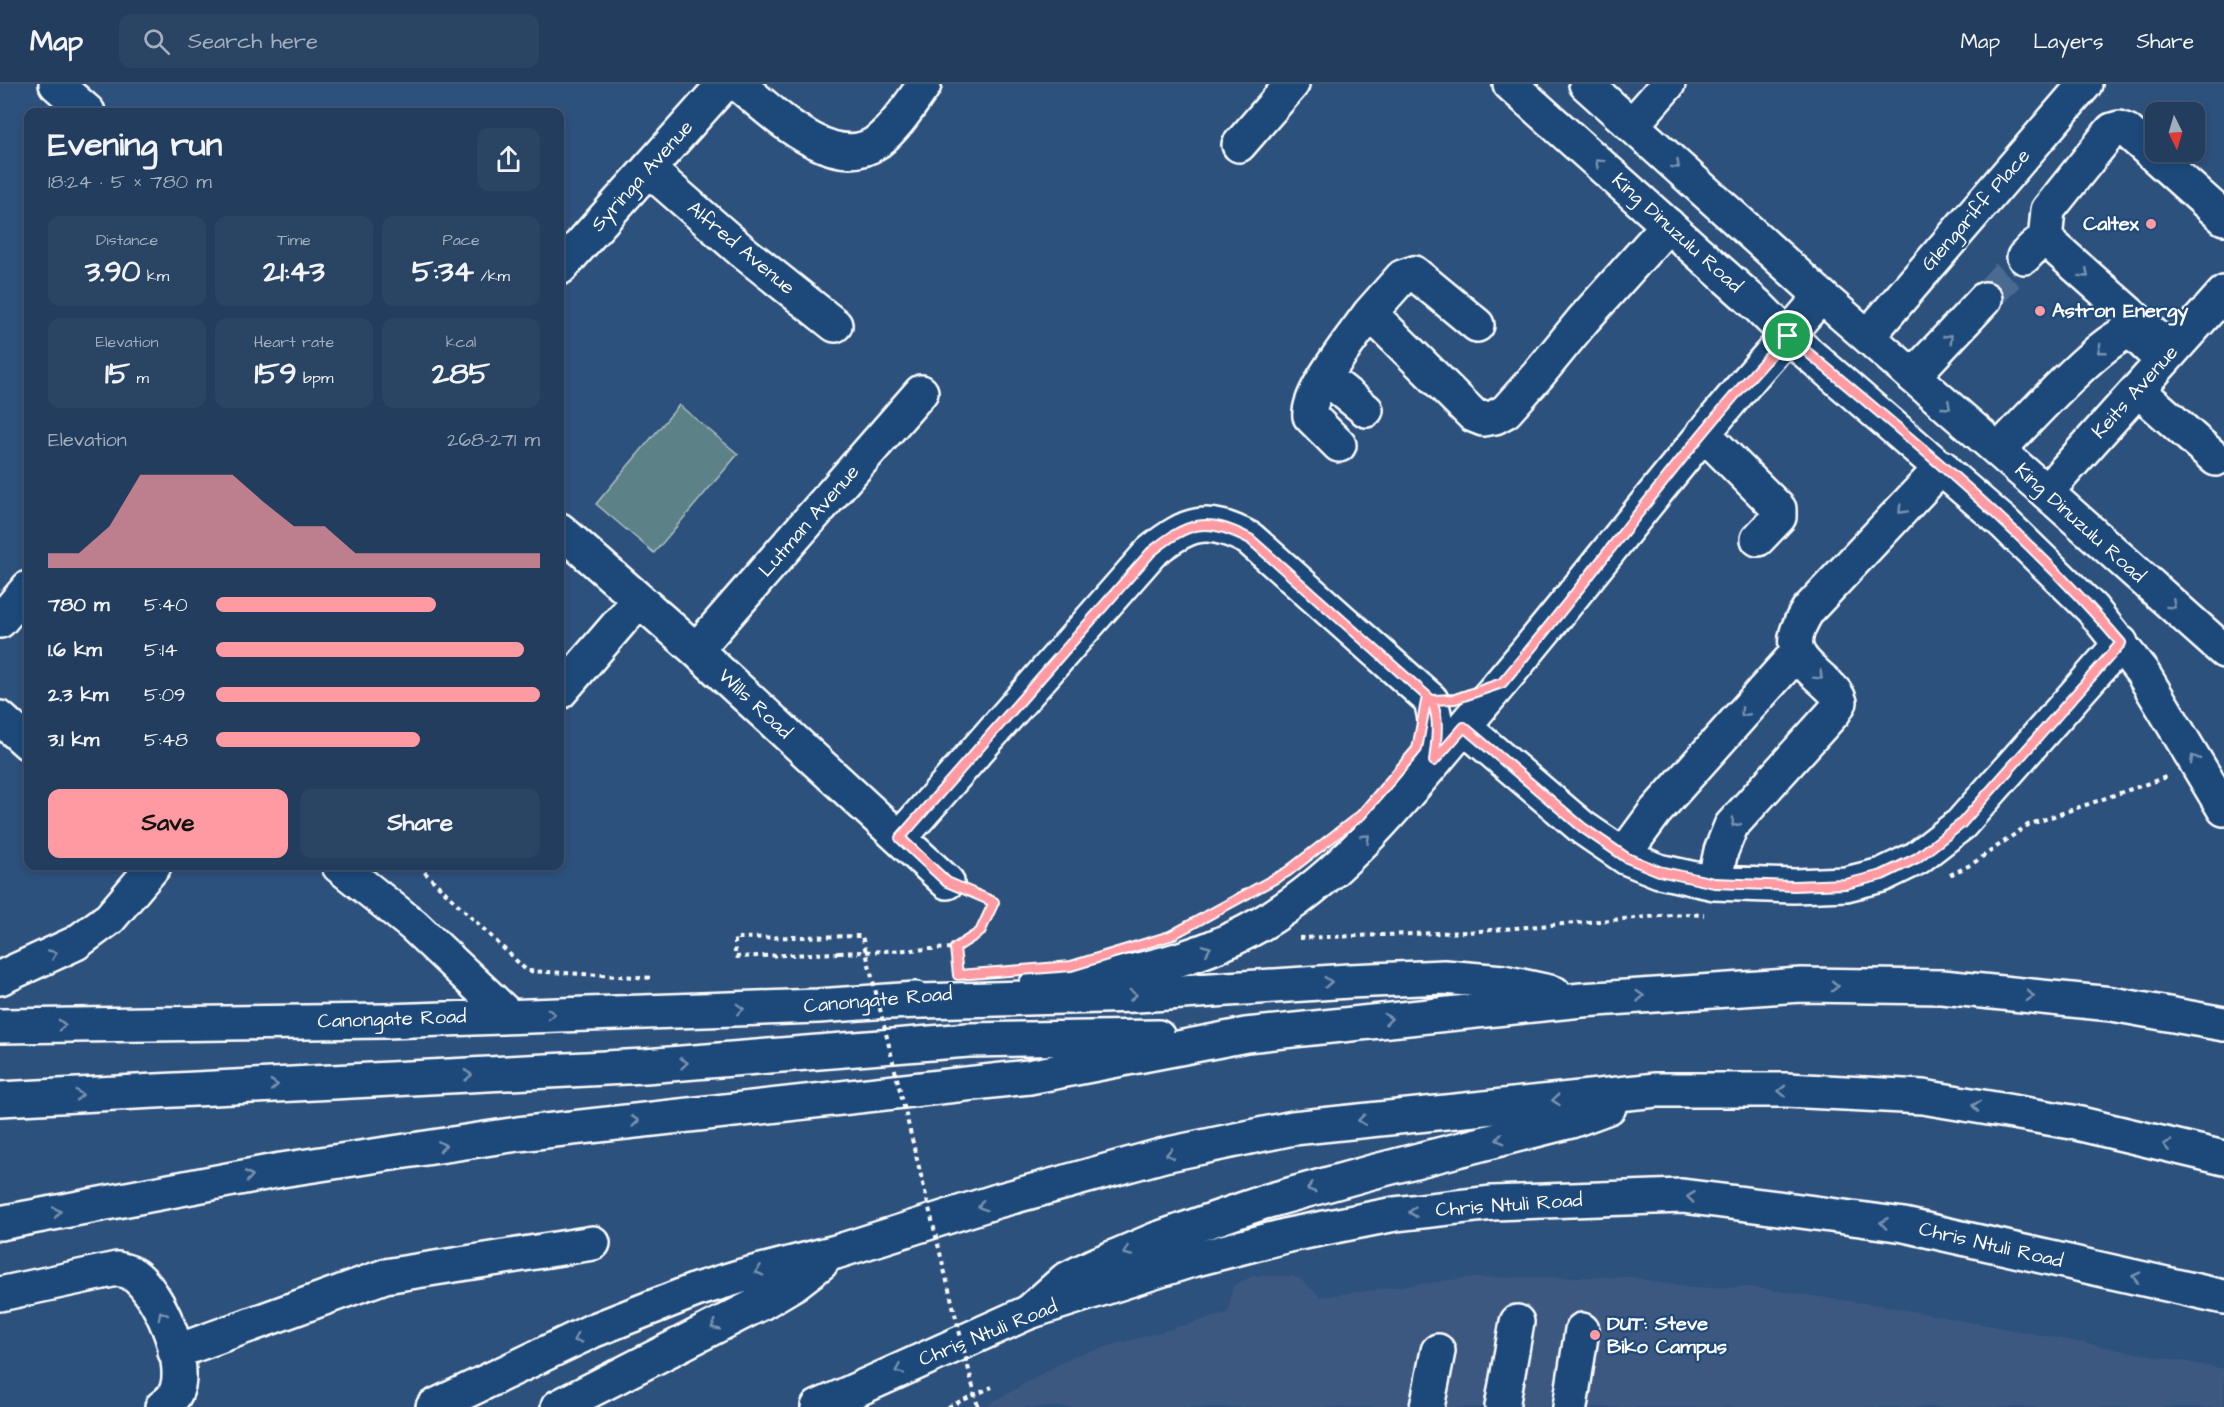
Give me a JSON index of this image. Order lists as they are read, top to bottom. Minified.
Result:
{"streets":{"main road":["Syringa Avenue","Glengariff Place","King Dinuzulu Road","Alfred Avenue","Keits Avenue","Lutman Avenue","Wills Road","Canongate Road","Chris Ntuli Road"]},"crossings":[["Syringa Avenue","Alfred Avenue"],["Glengariff Place","King Dinuzulu Road"],["King Dinuzulu Road","Keits Avenue"],["King Dinuzulu Road","Canongate Road"],["Lutman Avenue","Wills Road"]],"places":["Caltex","Astron Energy","DUT: Steve Biko Campus"],"north":"bottom","page":{"header":"Map","search":"Search here","nav":["Map","Layers","Share"],"heading":["Evening run","18:24 · 5 × 780 m"],"stats":[["Distance","3.90 km"],["Time","21:43"],["Pace","5:34 /km"],["Elevation","15 m"],["Heart rate","159 bpm"],["kcal","285"]],"chart":["Elevation","268–271 m"],"list":[{"name":"780 m","note":"5:40"},{"name":"1.6 km","note":"5:14"},{"name":"2.3 km","note":"5:09"},{"name":"3.1 km","note":"5:48"}],"buttons":["Save","Share"]}}
